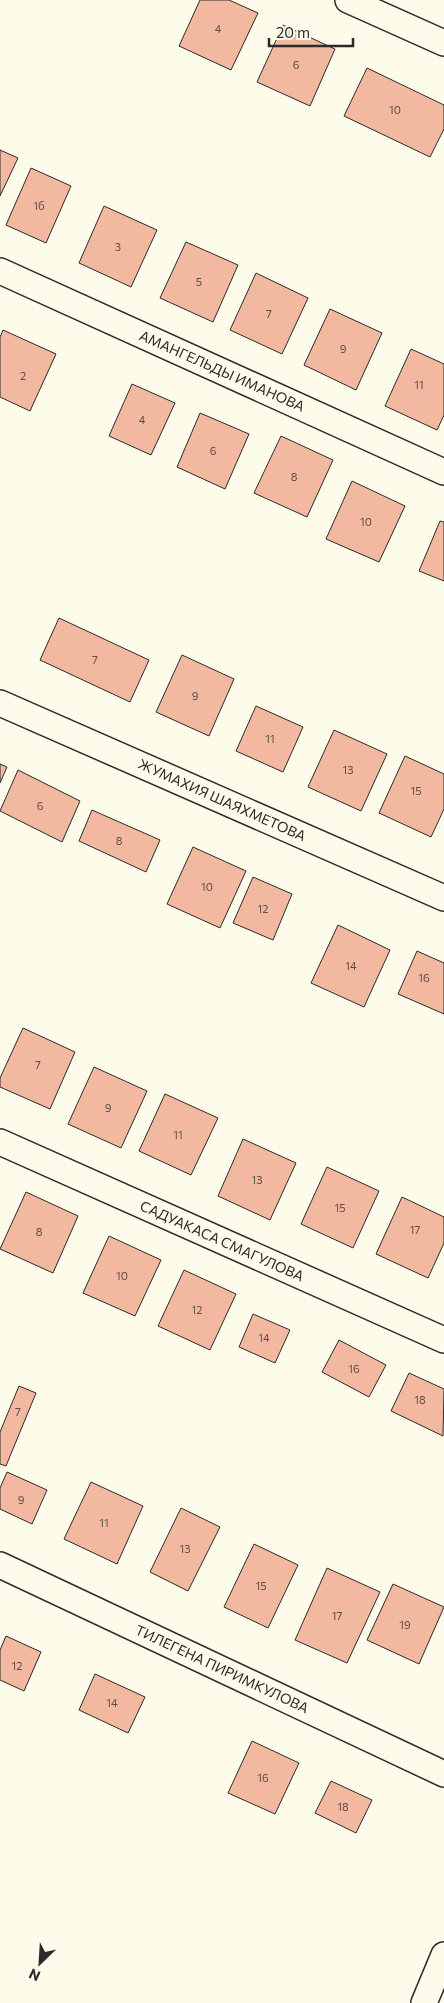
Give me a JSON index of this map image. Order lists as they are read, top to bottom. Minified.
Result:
{"streets":{"street":["АМАНГЕЛЬДЫ ИМАНОВА","ЖУМАХИЯ ШАЯХМЕТОВА","САДУАКАСА СМАГУЛОВА","ТИЛЕГЕНА ПИРИМКУЛОВА"]},"house_numbers":["4","6","10","1б","3","5","7","9","2","11","4","6","8","10","7","9","11","13","15","6","8","10","12","14","16","7","9","11","13","15","17","8","10","12","14","16","18","7","9","11","13","15","17","19","12","14","16","18"],"scale_bar":"20 m","north":"bottom left"}
